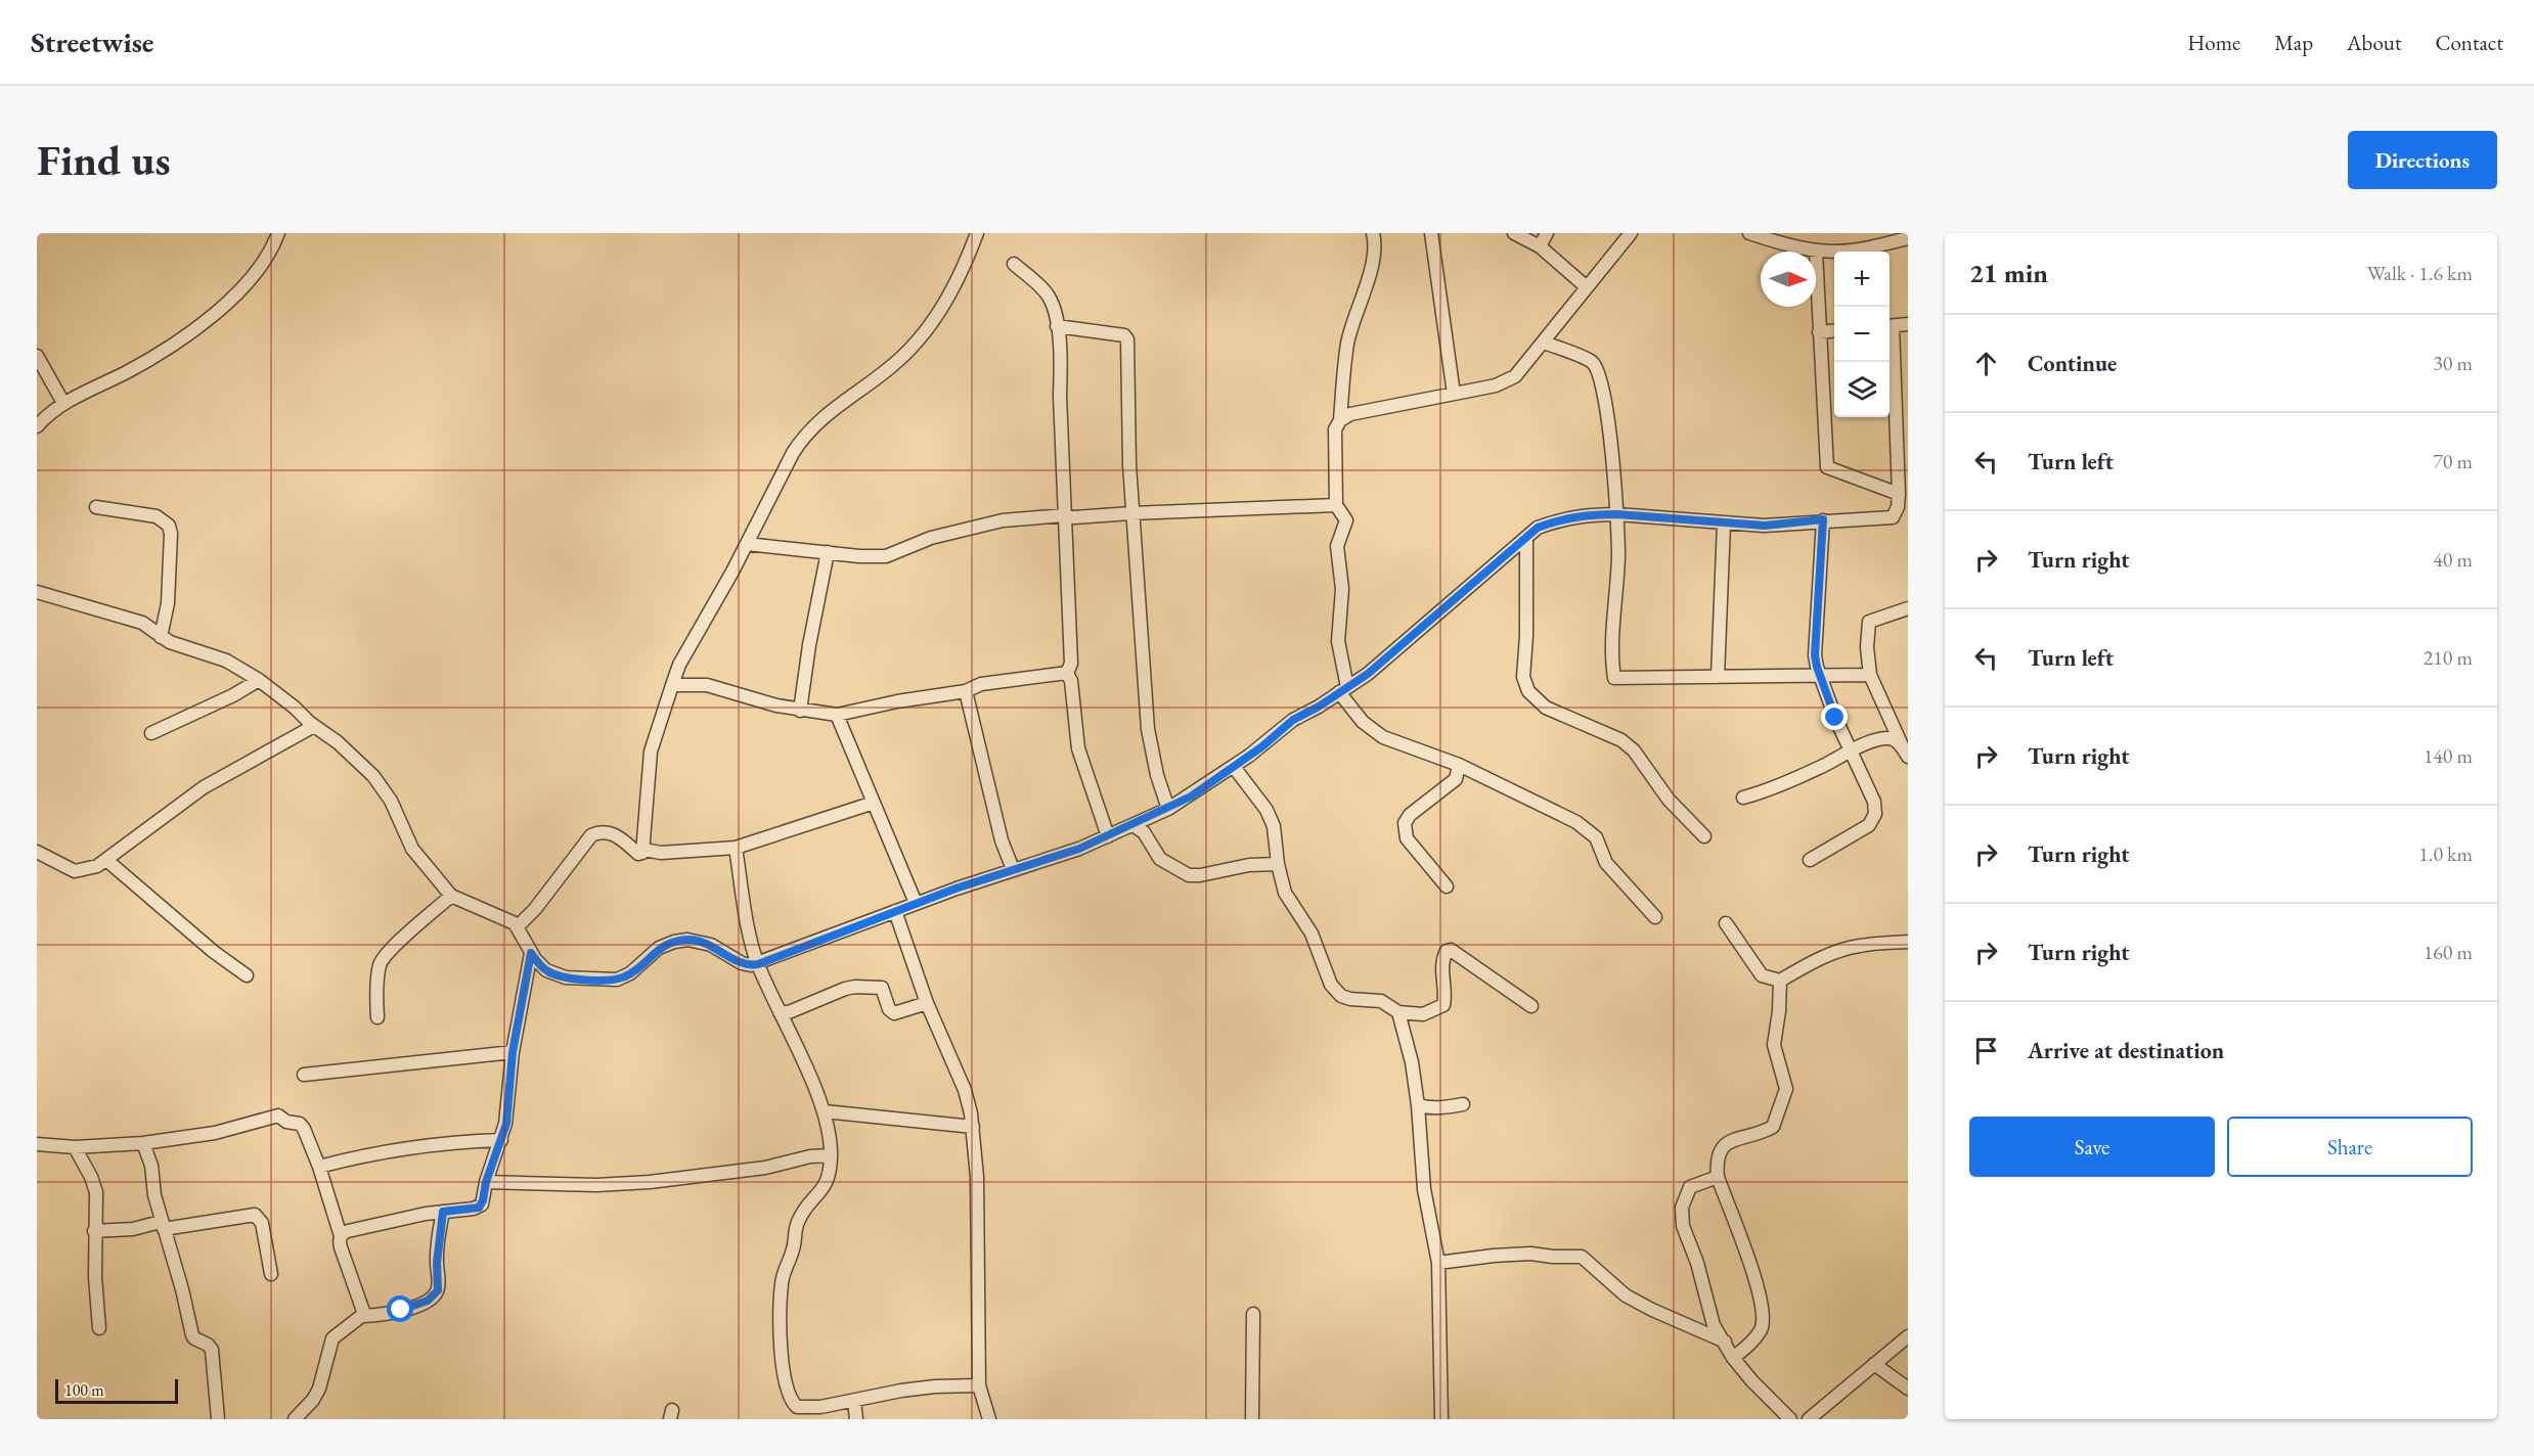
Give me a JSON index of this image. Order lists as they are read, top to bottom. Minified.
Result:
{"scale_bar":"100 m","north":"right","page":{"header":"Streetwise","nav":["Home","Map","About","Contact"],"buttons":["Directions",["Save","Share"]],"title":"Find us","heading":["21 min","Walk · 1.6 km"],"map_buttons":["+","−"],"list":[["Continue","30 m"],["Turn left","70 m"],["Turn right","40 m"],["Turn left","210 m"],["Turn right","140 m"],["Turn right","1.0 km"],["Turn right","160 m"],"Arrive at destination"],"scale":"100 m"}}
